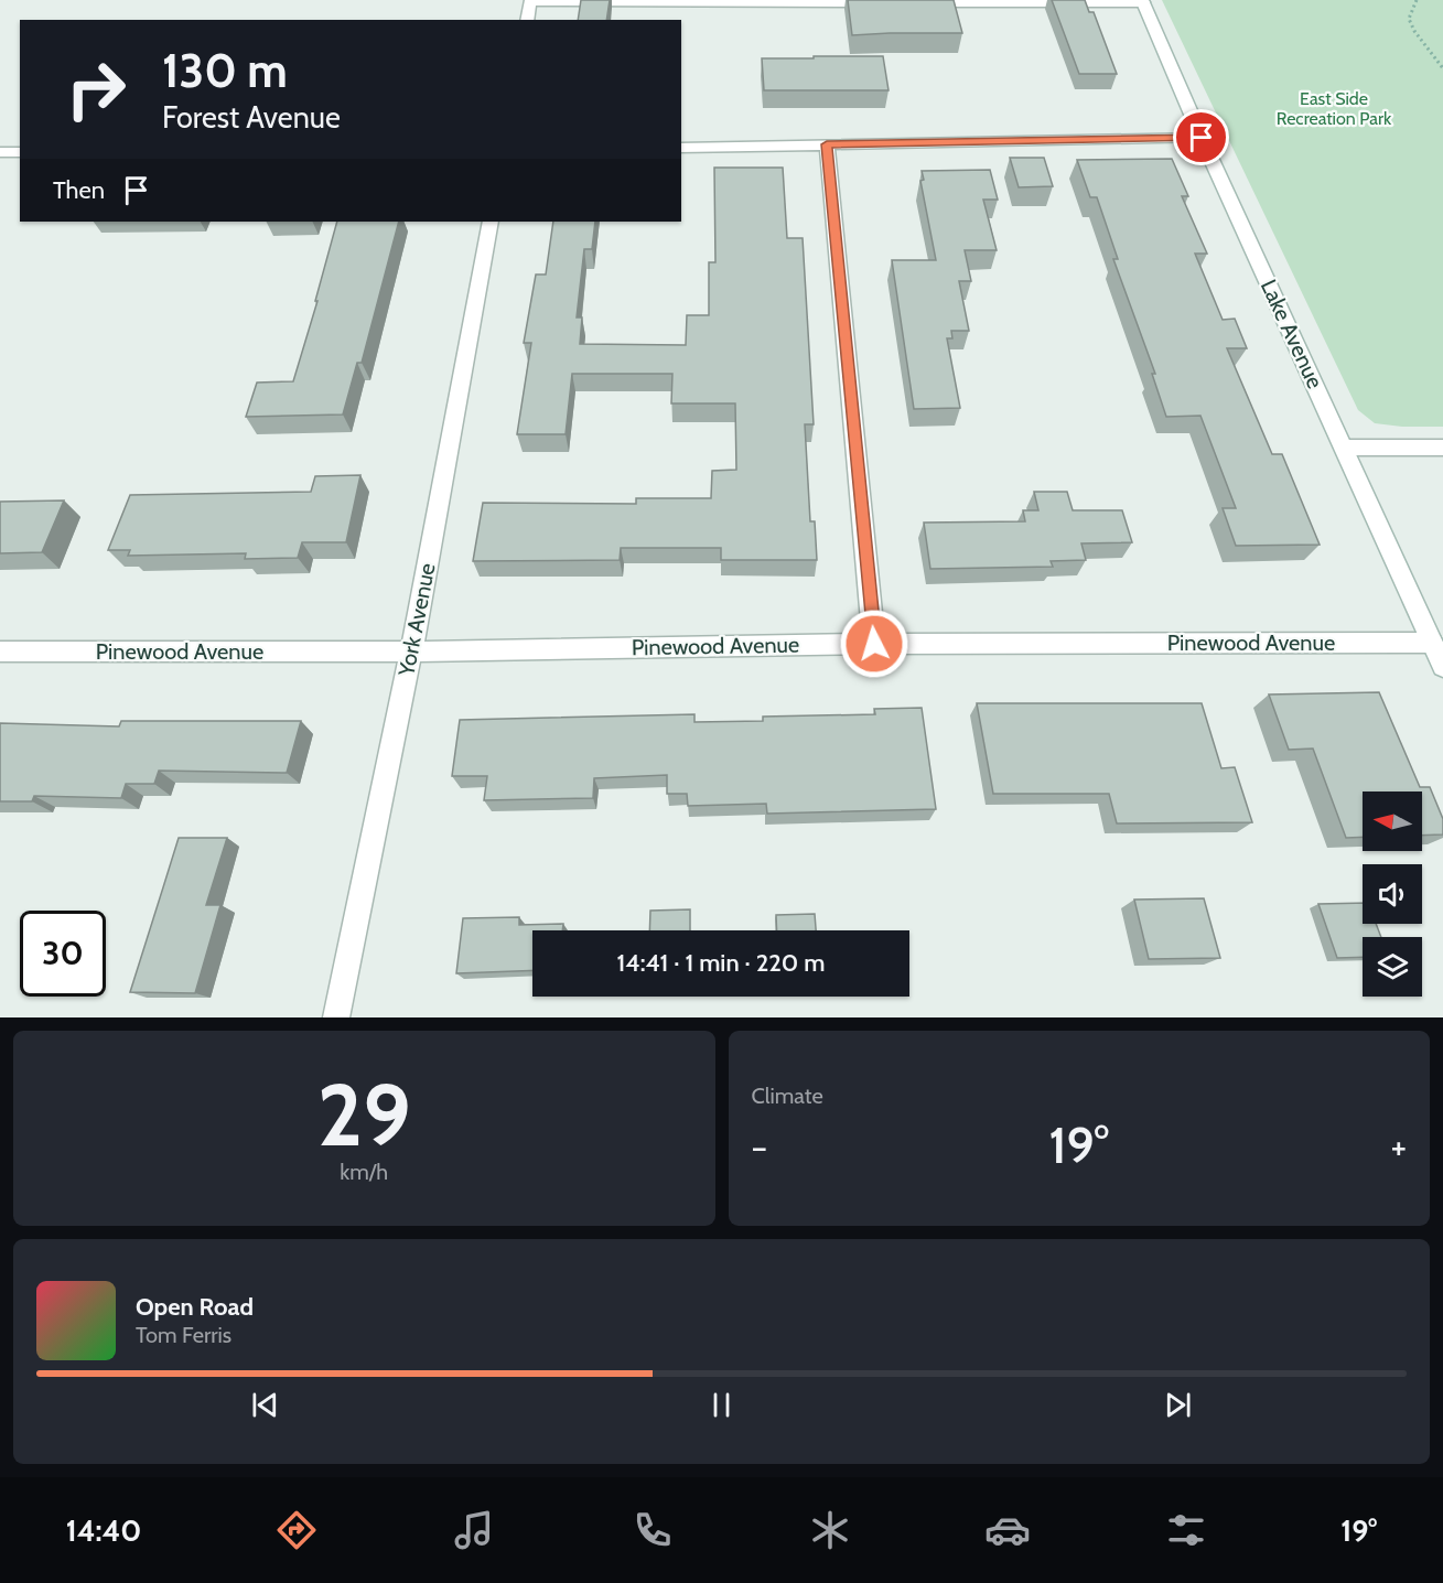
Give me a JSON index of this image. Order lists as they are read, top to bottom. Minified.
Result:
{"streets":{"street":["Lake Avenue","York Avenue","Pinewood Avenue"]},"crossings":[["Lake Avenue","Pinewood Avenue"],["York Avenue","Pinewood Avenue"]],"parks":["East Side Recreation Park"],"north":"left","page":{"turn":["130 m","Forest Avenue"],"then":"Then","limit":"30","trip":"14:41 · 1 min · 220 m","tile":[["29","km/h"],"Climate"],"heat":["−","19°","+"],"song":["Open Road","Tom Ferris"],"tabs":["14:40","19°"]}}
